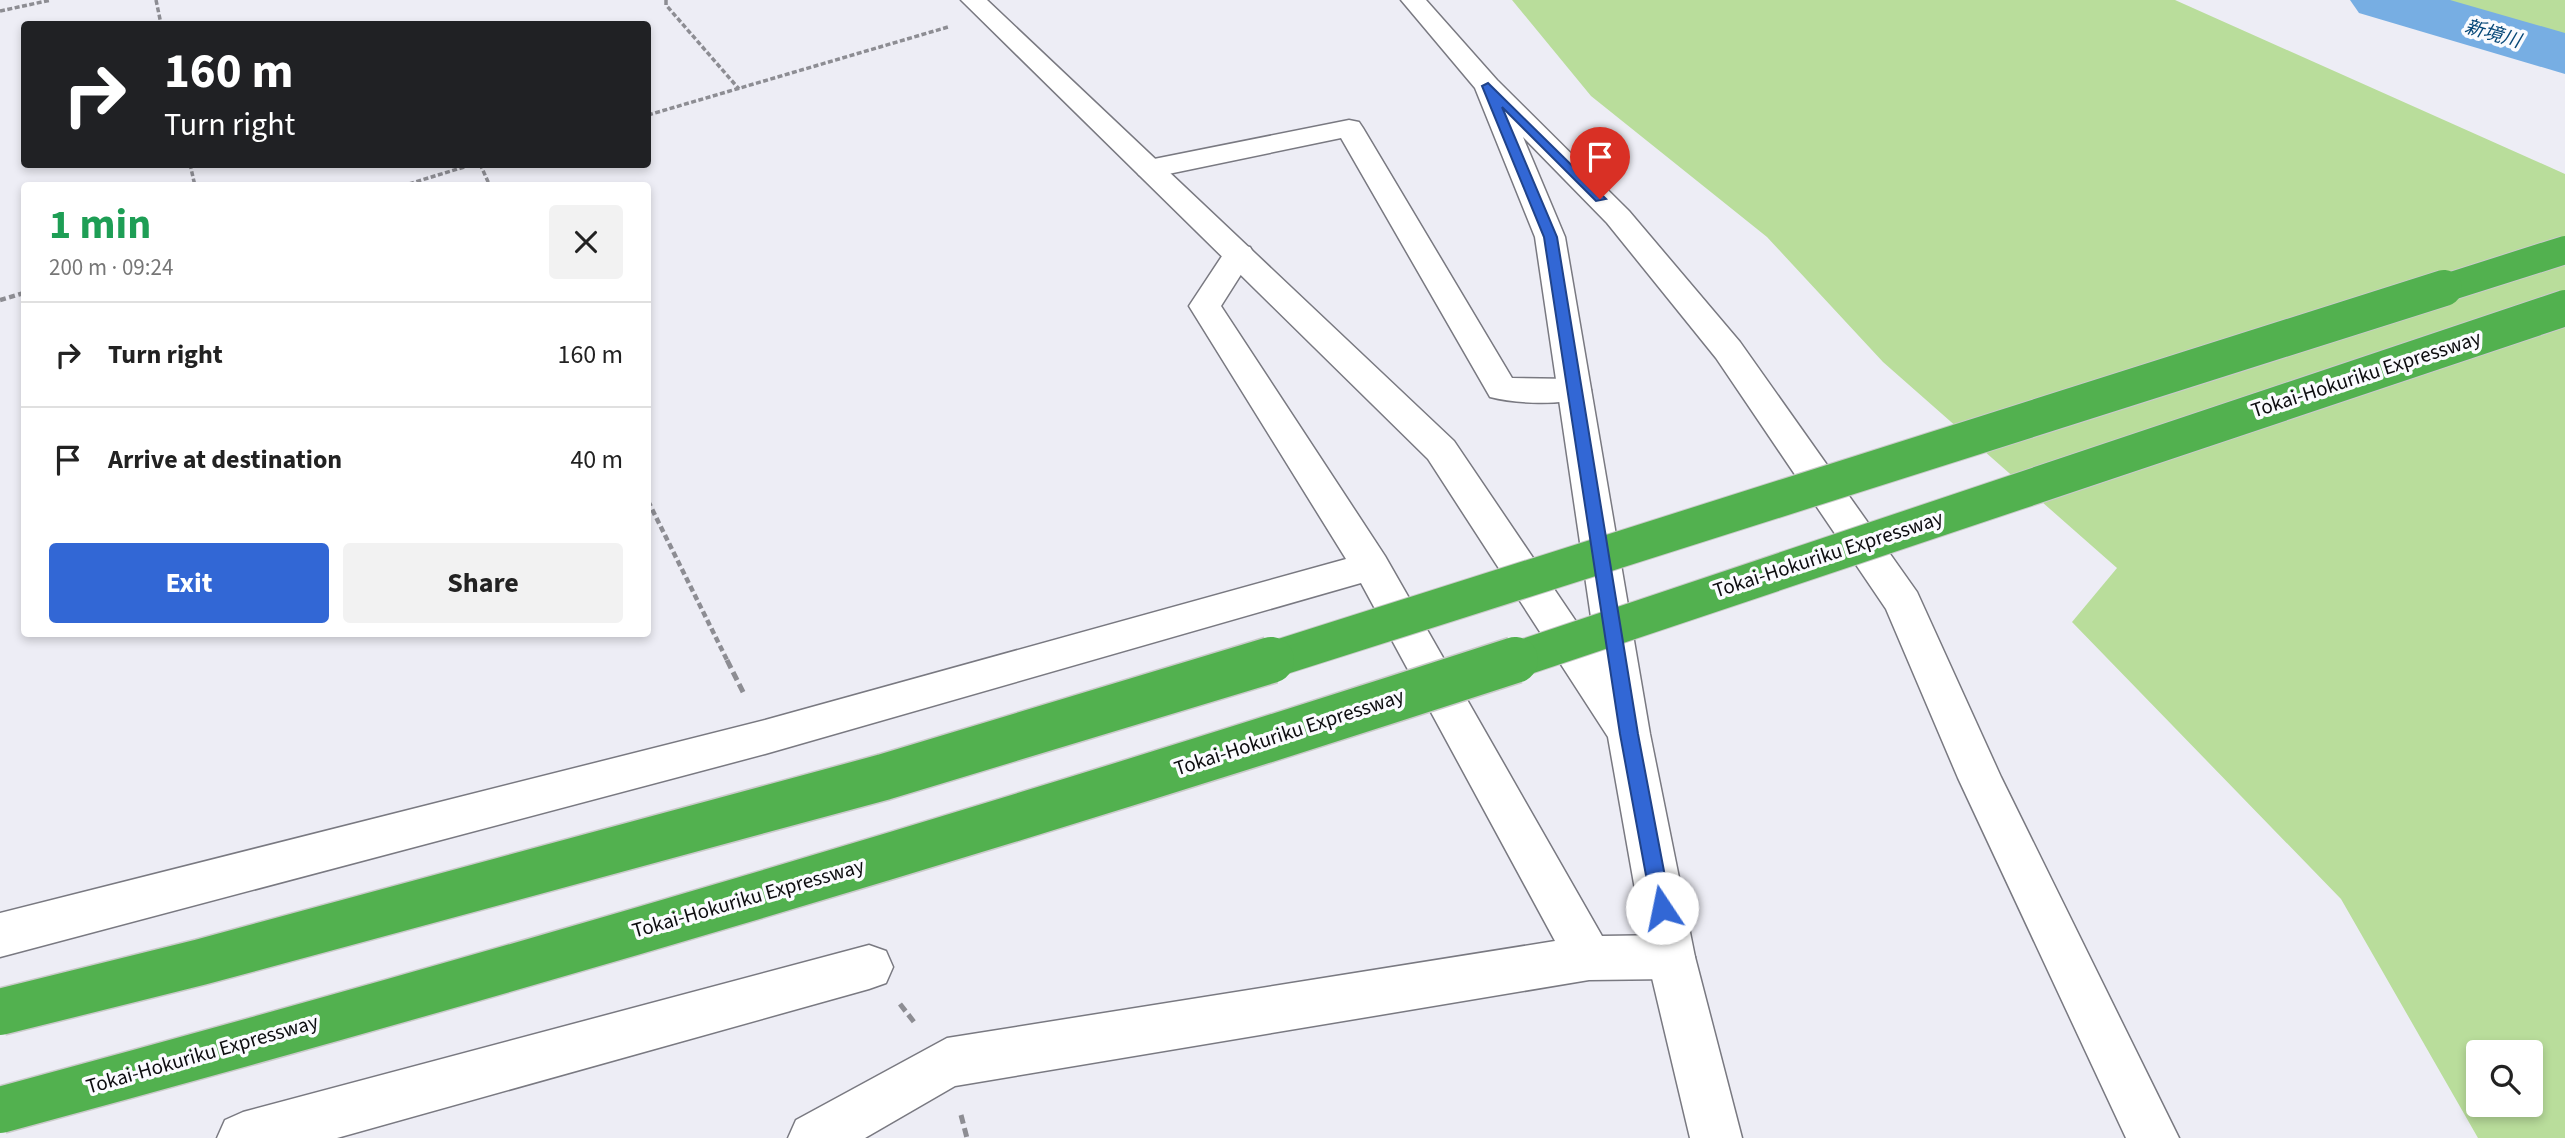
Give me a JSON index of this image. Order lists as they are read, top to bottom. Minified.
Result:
{"streets":{"highway":["Tokai-Hokuriku Expressway"]},"water":["新境川"],"page":{"turn":["160 m","Turn right"],"heading":["1 min","200 m · 09:24"],"list":[{"name":"Turn right","value":"160 m"},{"name":"Arrive at destination","value":"40 m"}],"buttons":["Exit","Share"]}}
